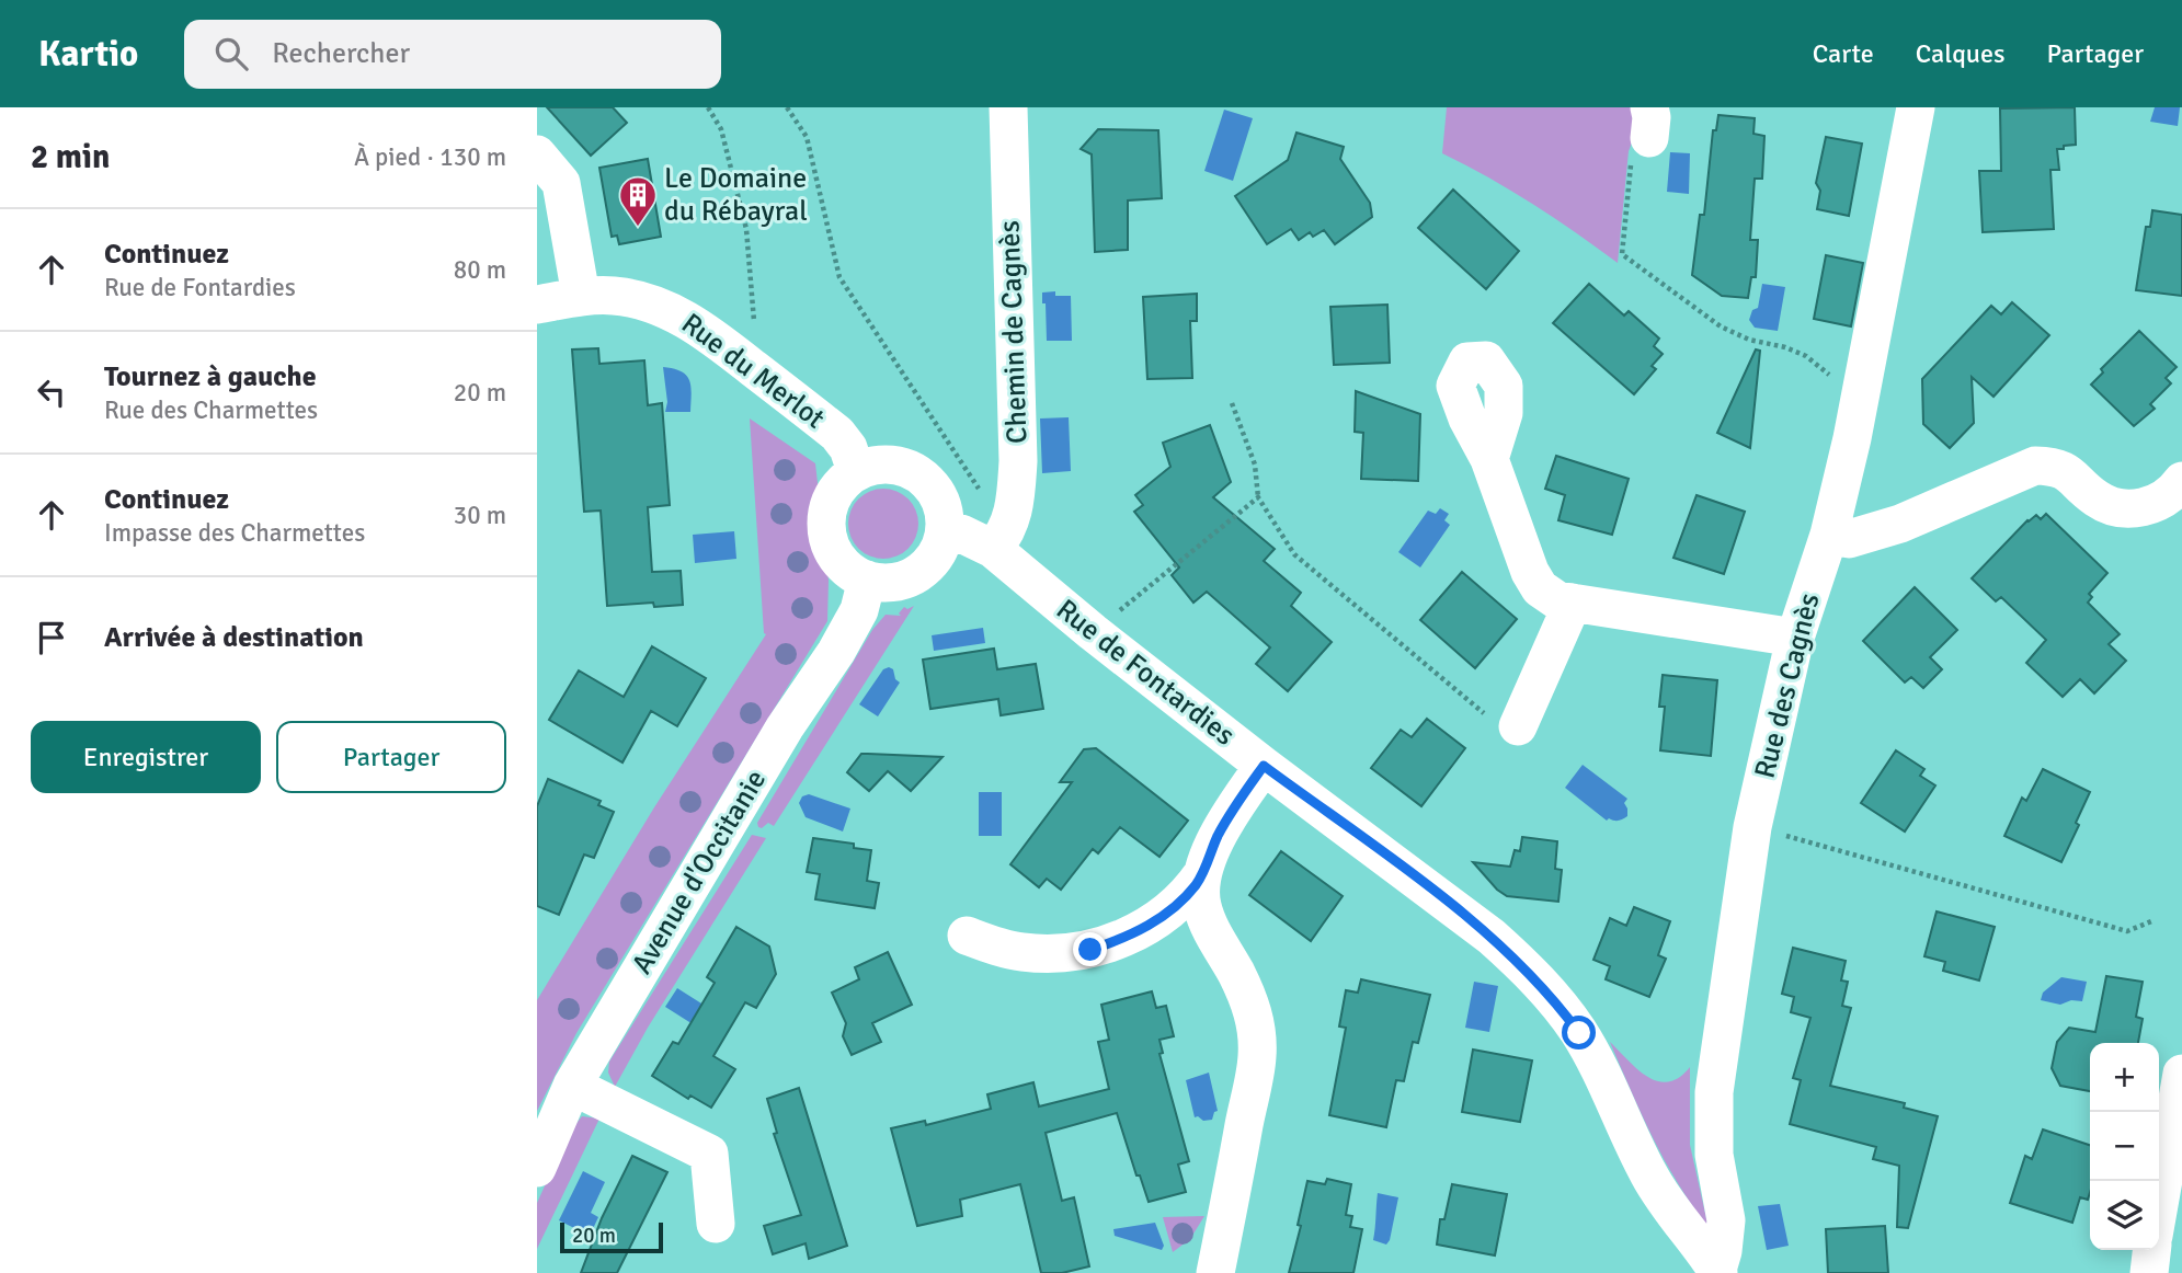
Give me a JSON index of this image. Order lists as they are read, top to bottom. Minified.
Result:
{"streets":{"street":["Chemin de Cagnès","Rue du Merlot","Rue de Fontardies","Rue des Cagnès","Avenue d'Occitanie"]},"crossings":[["Chemin de Cagnès","Rue de Fontardies"],["Rue du Merlot","Rue de Fontardies"],["Rue du Merlot","Avenue d'Occitanie"],["Rue de Fontardies","Rue des Cagnès"],["Rue de Fontardies","Avenue d'Occitanie"]],"places":{"building":["Le Domaine du Rébayral"]},"scale_bar":"20 m","page":{"header":"Kartio","search":"Rechercher","nav":["Carte","Calques","Partager"],"heading":["2 min","À pied · 130 m"],"list":[["Continuez","Rue de Fontardies","80 m"],["Tournez à gauche","Rue des Charmettes","20 m"],["Continuez","Impasse des Charmettes","30 m"],"Arrivée à destination"],"buttons":["Enregistrer","Partager"],"map_buttons":["+","−"],"scale":"20 m"}}
